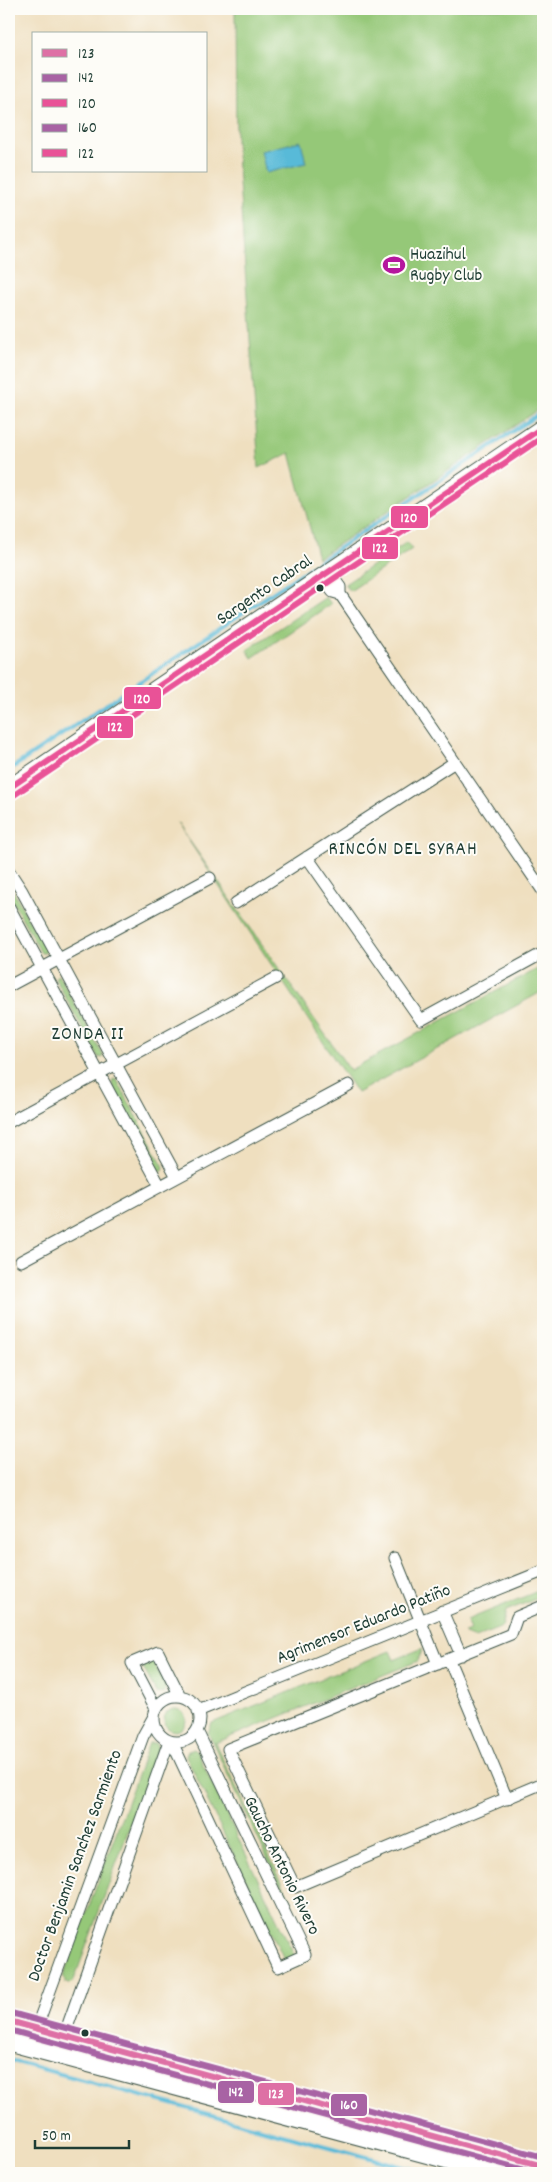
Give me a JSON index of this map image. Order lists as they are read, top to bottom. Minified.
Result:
{"streets":{"main road":["Sargento Cabral"],"street":["Agrimensor Eduardo Patiño","Doctor Benjamin Sanchez Sarmiento","Gaucho Antonio Rivero"]},"crossings":[["Agrimensor Eduardo Patiño","Doctor Benjamin Sanchez Sarmiento"],["Agrimensor Eduardo Patiño","Gaucho Antonio Rivero"],["Doctor Benjamin Sanchez Sarmiento","Gaucho Antonio Rivero"]],"districts":["RINCÓN DEL SYRAH","ZONDA II"],"places":{"sports":["Huazihul Rugby Club"]},"lines":["transit line 120","transit line 122","transit line 160","transit line 123","transit line 142"],"legend":["123","142","120","160","122"],"scale_bar":"50 m"}
